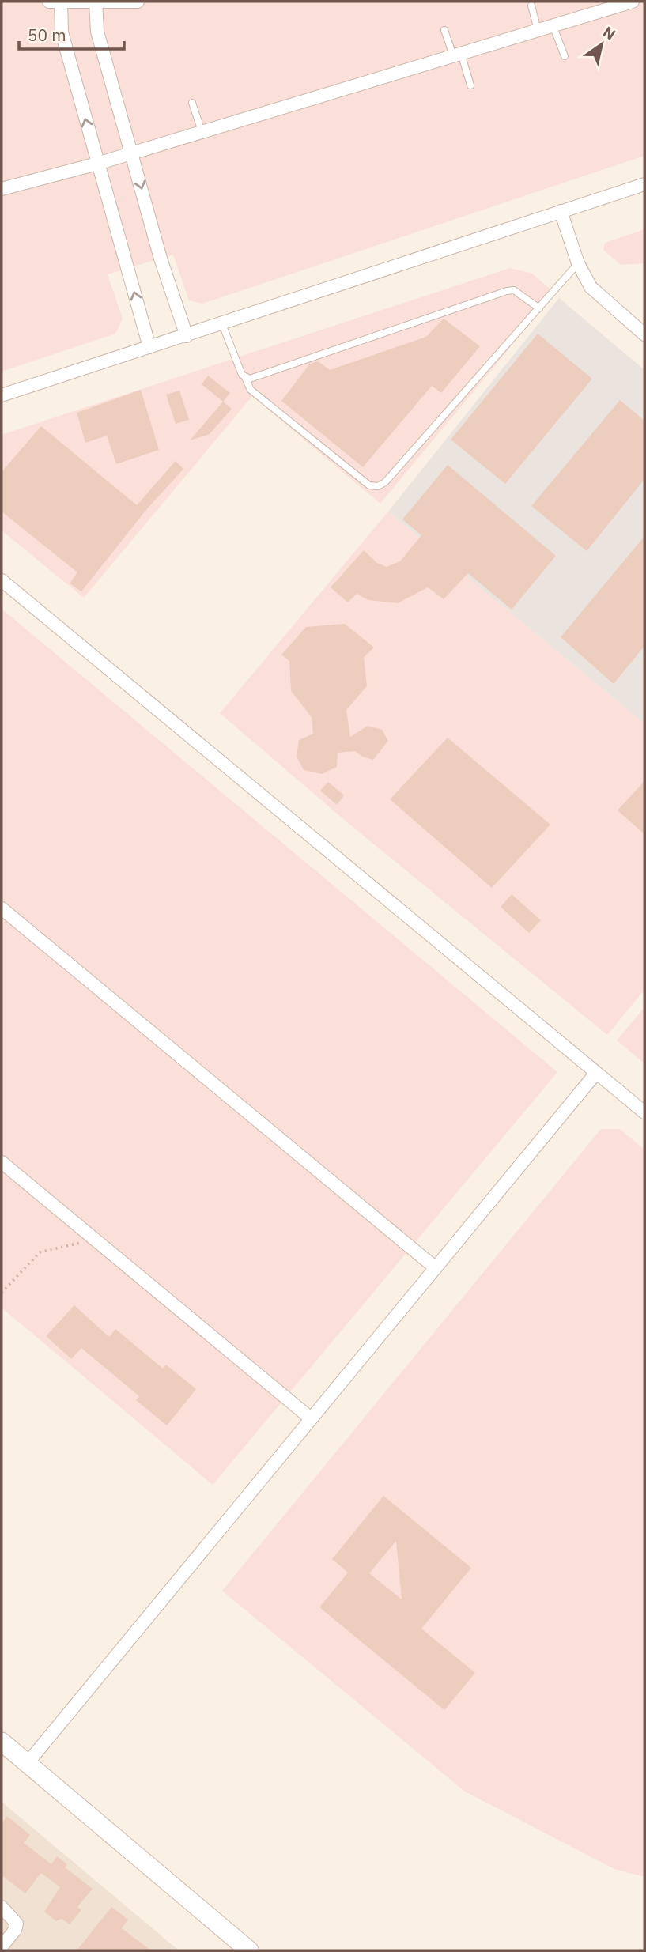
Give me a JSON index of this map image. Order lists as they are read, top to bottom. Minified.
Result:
{"scale_bar":"50 m","north":"top right"}
